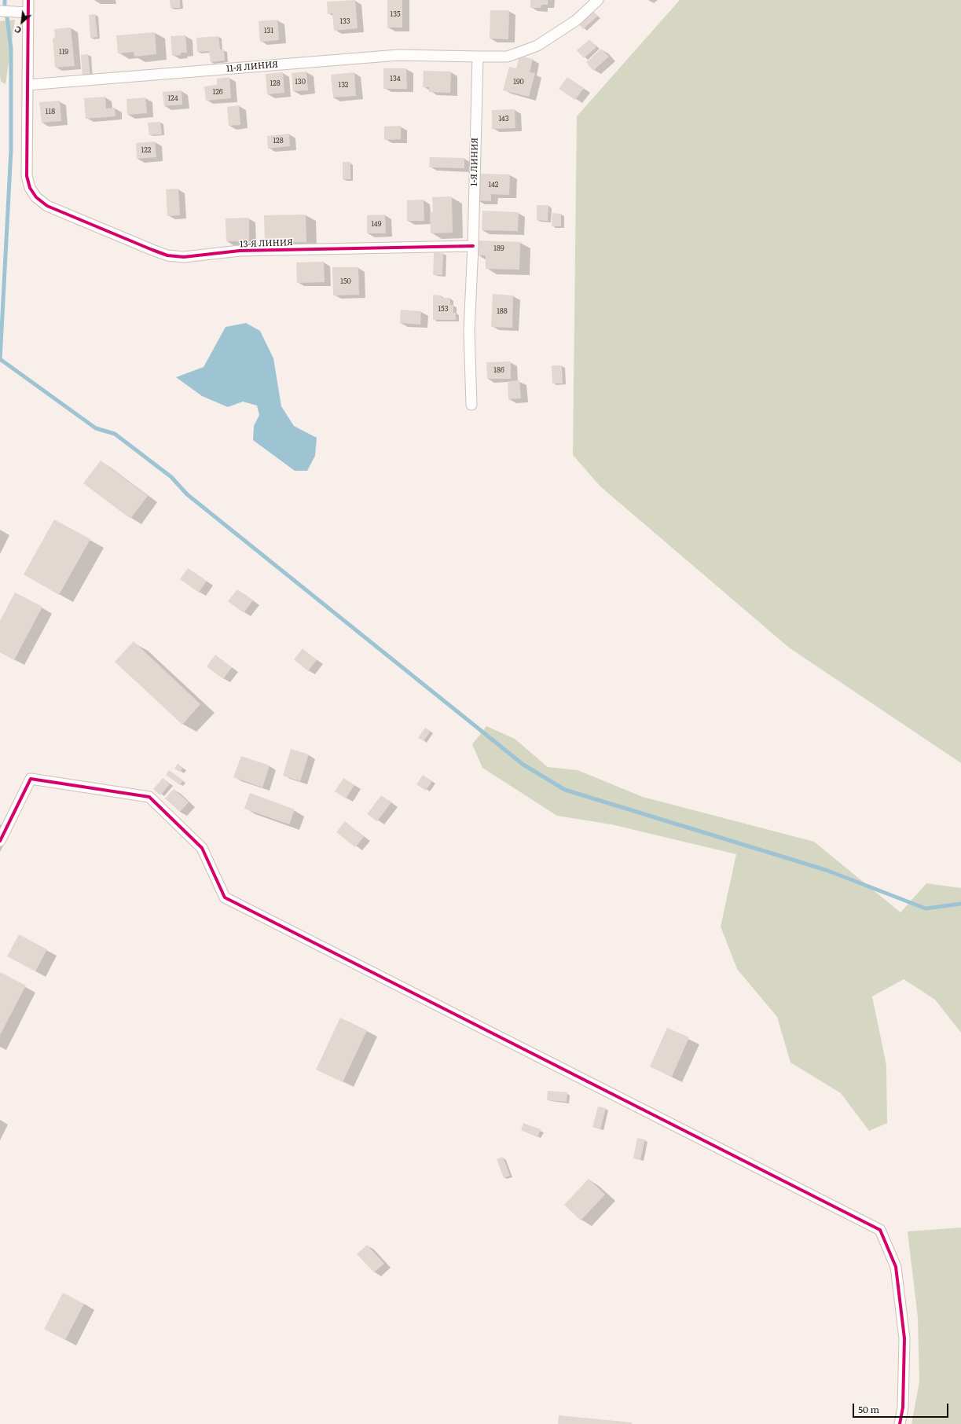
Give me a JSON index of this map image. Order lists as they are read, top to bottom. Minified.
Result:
{"streets":{"street":["11-Я ЛИНИЯ","1-Я ЛИНИЯ","13-Я ЛИНИЯ"]},"crossings":[["11-Я ЛИНИЯ","1-Я ЛИНИЯ"],["11-Я ЛИНИЯ","13-Я ЛИНИЯ"],["1-Я ЛИНИЯ","13-Я ЛИНИЯ"]],"house_numbers":["135","133","131","119","134","130","190","128","132","126","124","118","143","128","122","142","149","189","150","153","188","186"],"scale_bar":"50 m","north":"bottom left"}
